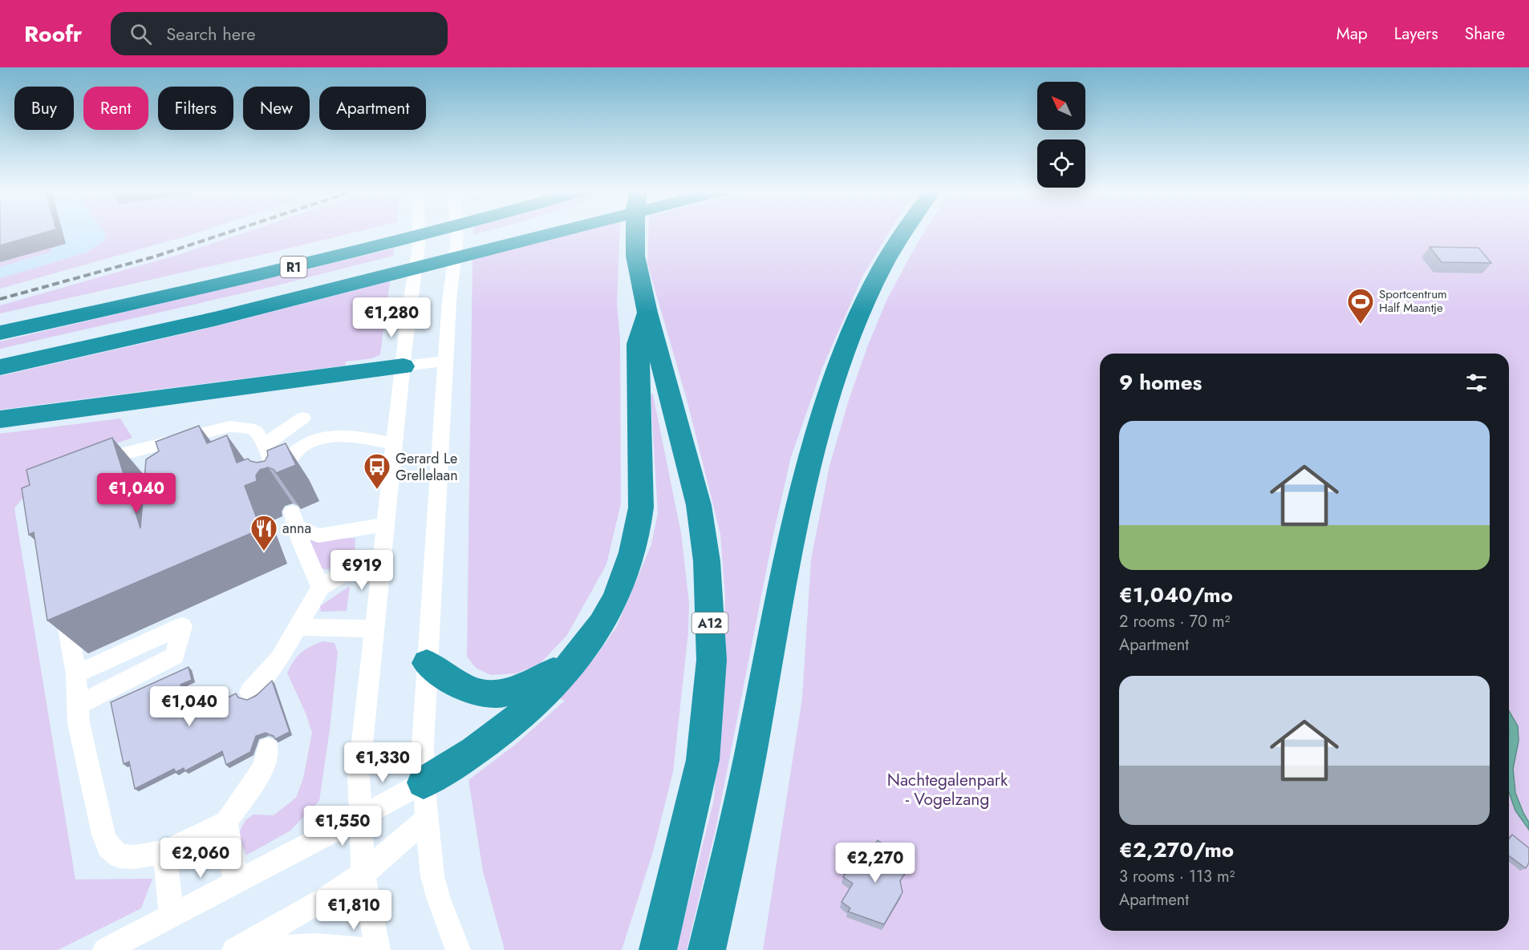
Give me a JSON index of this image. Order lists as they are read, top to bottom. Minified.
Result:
{"streets":{"highway":["R1","A12"]},"parks":["Nachtegalenpark - Vogelzang"],"places":{"sports":["Sportcentrum Half Maantje"],"bus stop":["Gerard Le Grellelaan"],"restaurant":["anna"]},"north":"top left","page":{"header":"Roofr","search":"Search here","nav":["Map","Layers","Share"],"chip":["Buy","Rent","Filters","New","Apartment"],"price":["€1,280","€1,040","€919","€1,040","€1,330","€1,550","€2,060","€2,270","€1,810"],"heading":"9 homes","list":[{"name":"€1,040/mo","note":"2 rooms · 70 m² · Apartment"},{"name":"€2,270/mo","note":"3 rooms · 113 m² · Apartment"}]}}
